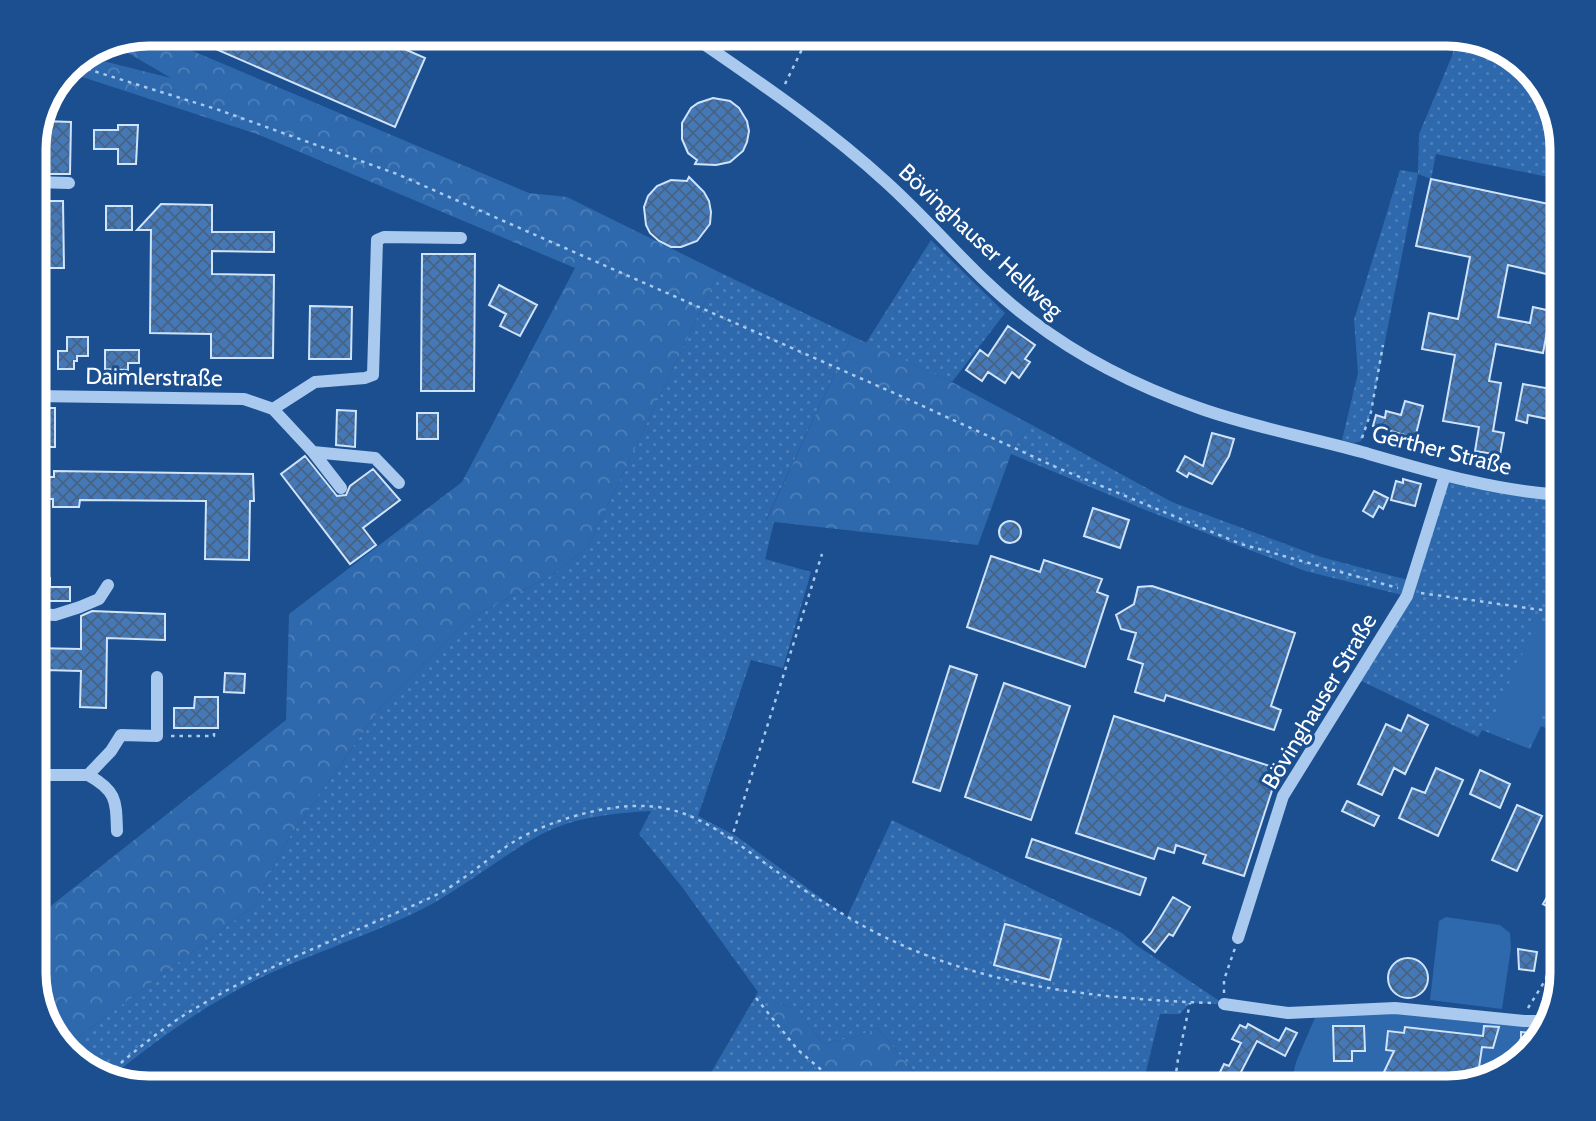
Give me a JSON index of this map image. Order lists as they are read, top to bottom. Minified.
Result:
{"streets":{"street":["Bövinghauser Hellweg","Daimlerstraße","Gerther Straße","Bövinghauser Straße"]},"crossings":[["Bövinghauser Hellweg","Gerther Straße"],["Gerther Straße","Bövinghauser Straße"]]}
